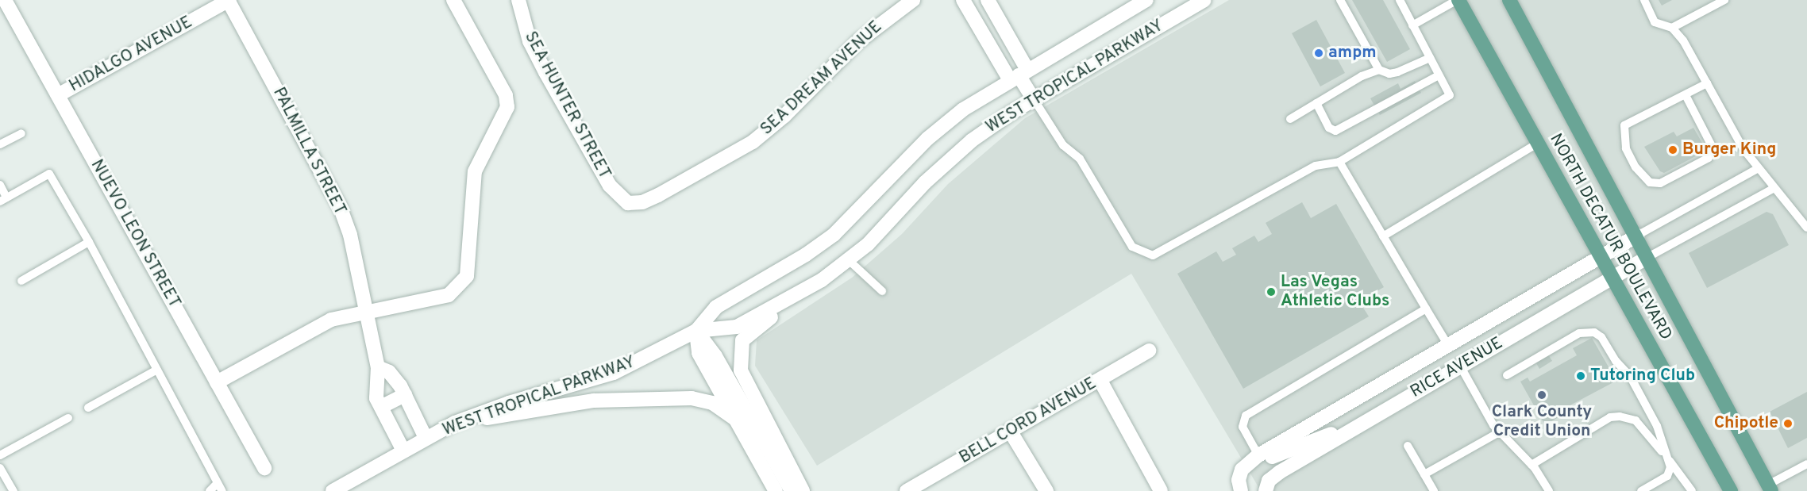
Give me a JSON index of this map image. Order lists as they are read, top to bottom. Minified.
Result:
{"streets":{"main road":["NORTH DECATUR BOULEVARD"],"street":["HIDALGO AVENUE","WEST TROPICAL PARKWAY","SEA DREAM AVENUE","SEA HUNTER STREET","PALMILLA STREET","NUEVO LEON STREET","RICE AVENUE","BELL CORD AVENUE"]},"crossings":[["HIDALGO AVENUE","PALMILLA STREET"],["HIDALGO AVENUE","NUEVO LEON STREET"],["WEST TROPICAL PARKWAY","PALMILLA STREET"],["SEA DREAM AVENUE","SEA HUNTER STREET"],["NORTH DECATUR BOULEVARD","RICE AVENUE"]],"places":["ampm","Burger King","Las Vegas Athletic Clubs","Tutoring Club","Clark County Credit Union","Chipotle"]}
